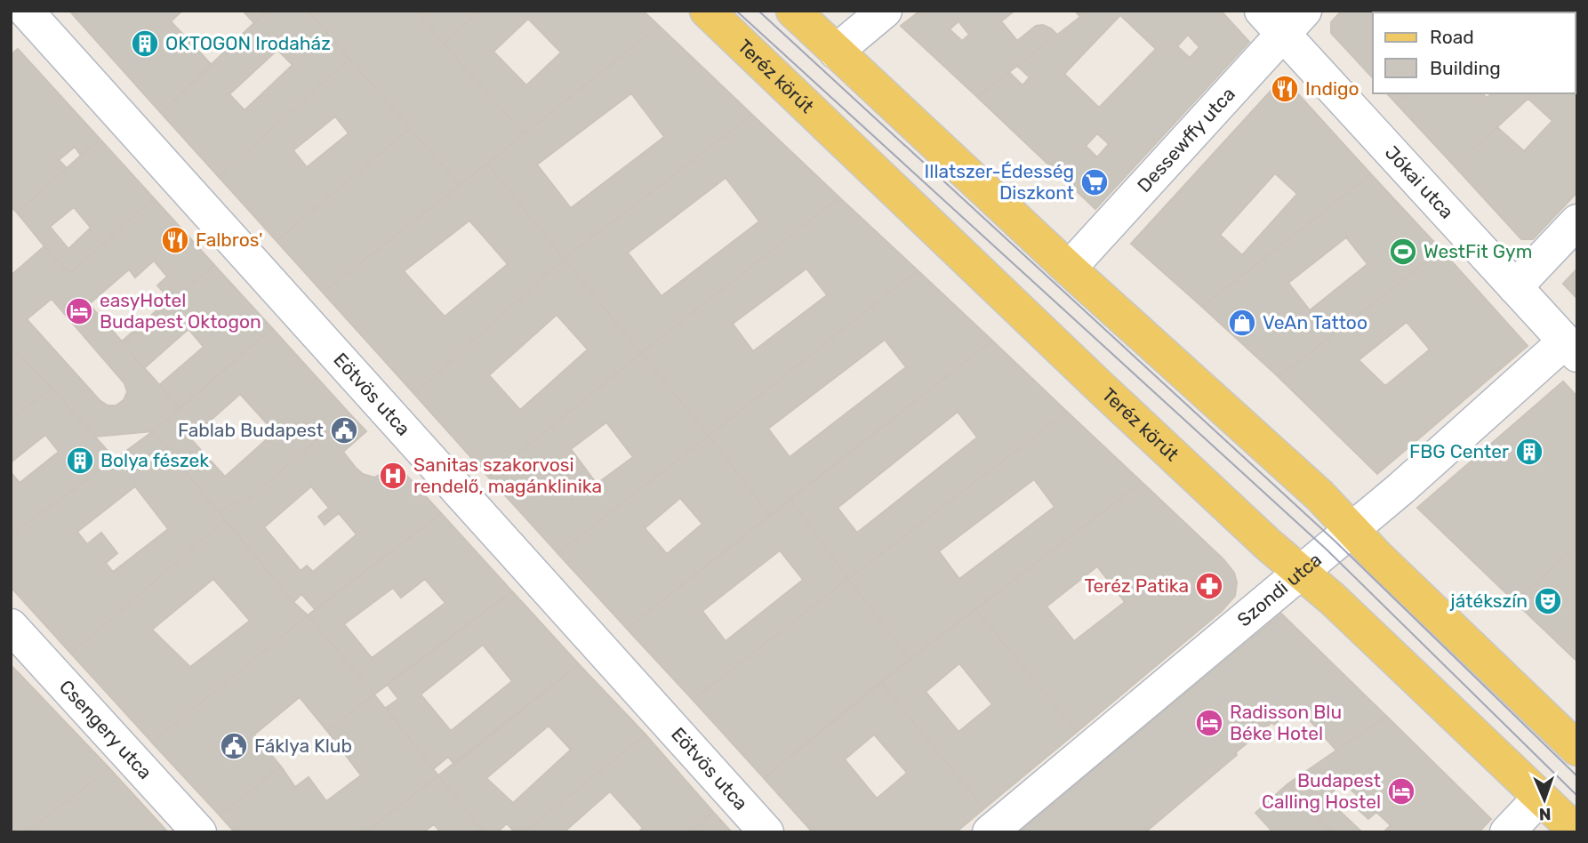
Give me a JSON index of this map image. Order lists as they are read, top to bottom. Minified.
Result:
{"streets":{"main road":["Teréz körút"],"street":["Dessewffy utca","Jókai utca","Eötvös utca","Szondi utca","Csengery utca"]},"crossings":[["Teréz körút","Szondi utca"],["Dessewffy utca","Jókai utca"],["Jókai utca","Szondi utca"]],"places":{"building":["OKTOGON Irodaház","FBG Center","Bolya fészek"],"restaurant":["Indigo","Falbros'"],"supermarket":["Illatszer-Édesség Diszkont"],"sports":["WestFit Gym"],"hotel":["easyHotel Budapest Oktogon","Radisson Blu Béke Hotel","Budapest Calling Hostel"],"shop":["VeAn Tattoo"],"public building":["Fablab Budapest","Fáklya Klub"],"hospital":["Sanitas szakorvosi rendelő, magánklinika"],"pharmacy":["Teréz Patika"],"theatre":["játékszín"]},"legend":["Road","Building"],"north":"bottom"}
